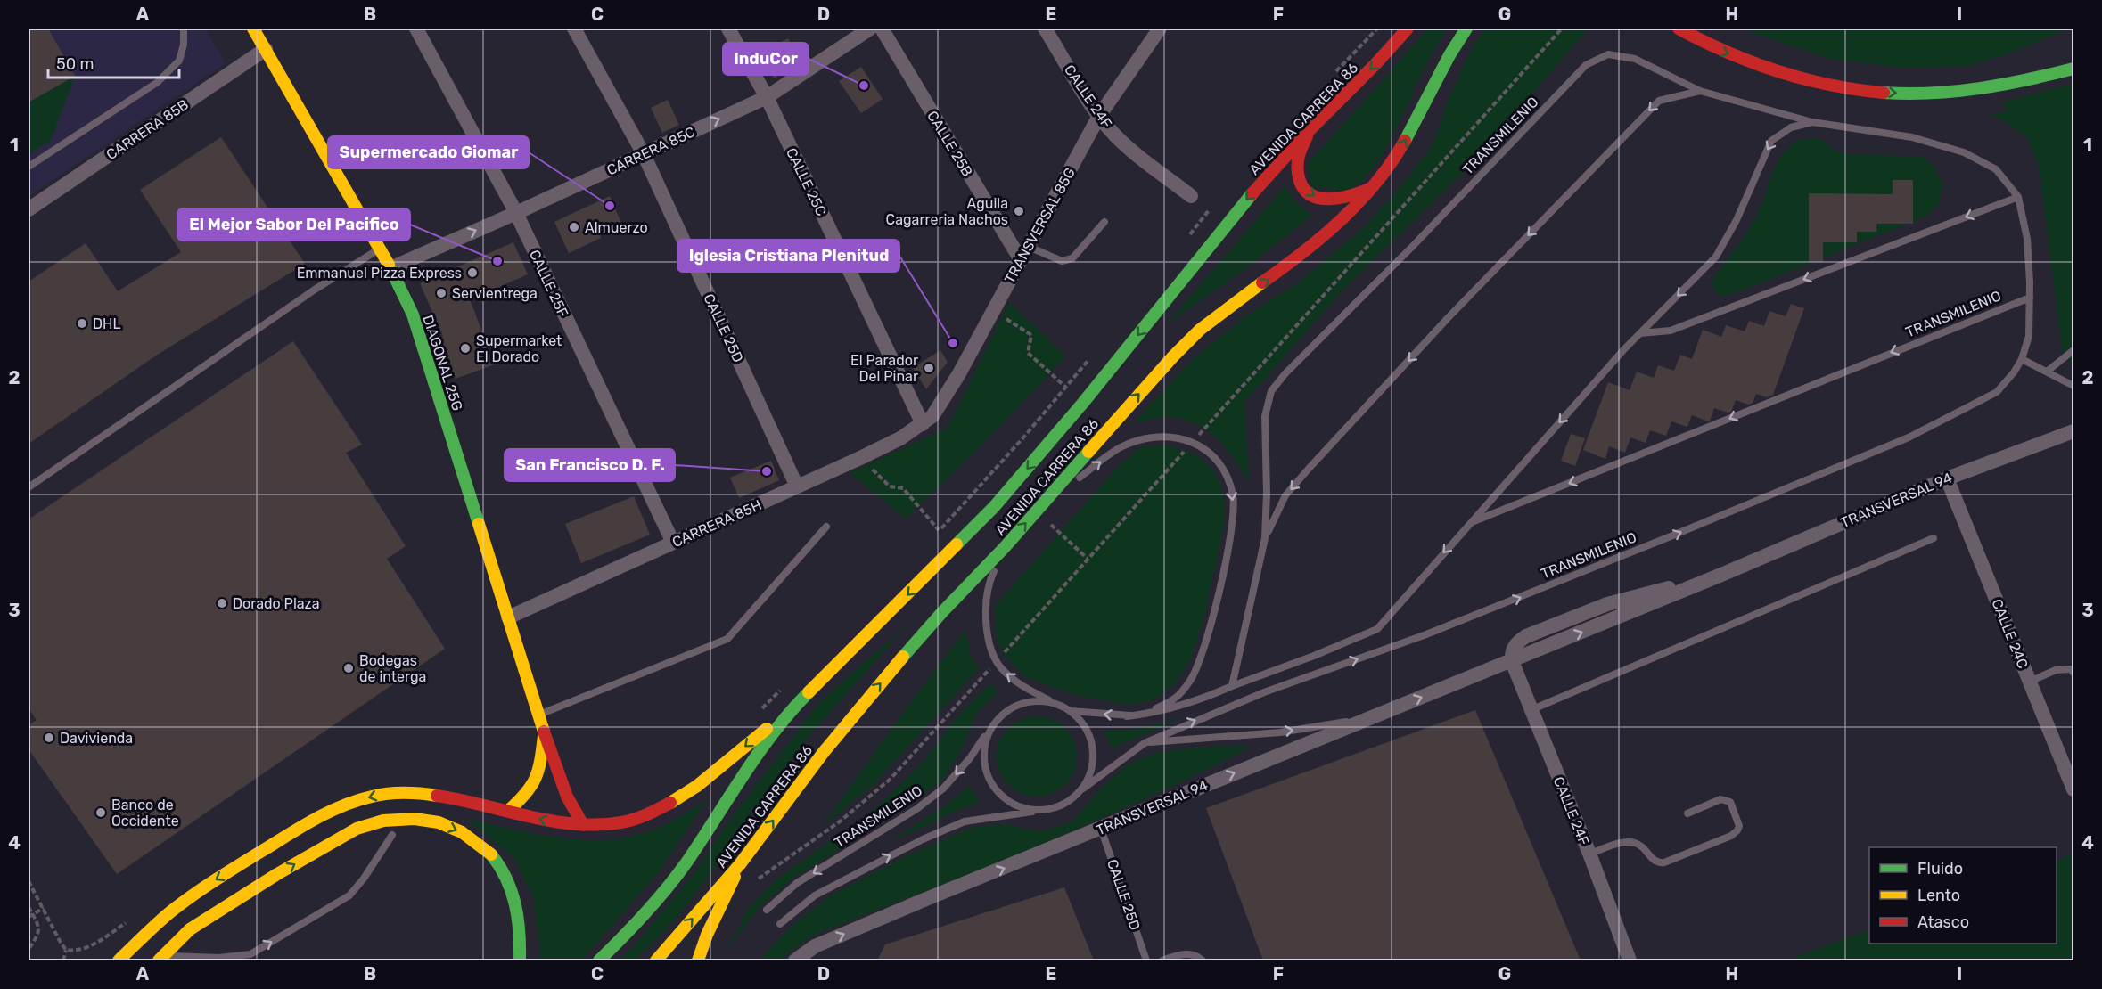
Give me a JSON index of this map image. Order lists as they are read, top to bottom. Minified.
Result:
{"streets":{"main road":["AVENIDA CARRERA 86","DIAGONAL 25G"],"street":["CALLE 24F","CARRERA 85B","CALLE 25B","CARRERA 85C","CALLE 25C","TRANSVERSAL 85G","CALLE 25F","CALLE 25D","TRANSVERSAL 94","CARRERA 85H","CALLE 24C"],"lane":["TRANSMILENIO"]},"crossings":[["CALLE 24F","TRANSVERSAL 85G"],["CALLE 24F","TRANSVERSAL 94"],["AVENIDA CARRERA 86","TRANSMILENIO"],["CARRERA 85B","DIAGONAL 25G"],["CALLE 25B","TRANSVERSAL 85G"],["CARRERA 85C","CALLE 25C"],["CARRERA 85C","CALLE 25F"],["CARRERA 85C","CALLE 25D"],["CARRERA 85C","DIAGONAL 25G"],["CALLE 25C","TRANSVERSAL 85G"],["CALLE 25C","CARRERA 85H"],["TRANSVERSAL 85G","CARRERA 85H"],["CALLE 25F","CARRERA 85H"],["CALLE 25D","TRANSVERSAL 94"],["CALLE 25D","CARRERA 85H"],["DIAGONAL 25G","CARRERA 85H"],["TRANSVERSAL 94","CALLE 24C"]],"one_way":["CARRERA 85C","TRANSVERSAL 94"],"places":["InduCor","Supermercado Giomar","Aguila Cagarreria Nachos","Almuerzo","El Mejor Sabor Del Pacifico","Emmanuel Pizza Express","Servientrega","DHL","Iglesia Cristiana Plenitud","Supermarket El Dorado","El Parador Del Pinar","San Francisco D. F.","Dorado Plaza","Bodegas de interga","Davivienda","Banco de Occidente"],"legend":["Fluido","Lento","Atasco"],"scale_bar":"50 m","grid":{"columns":["A","B","C","D","E","F","G","H","I"],"rows":["1","2","3","4"]}}
